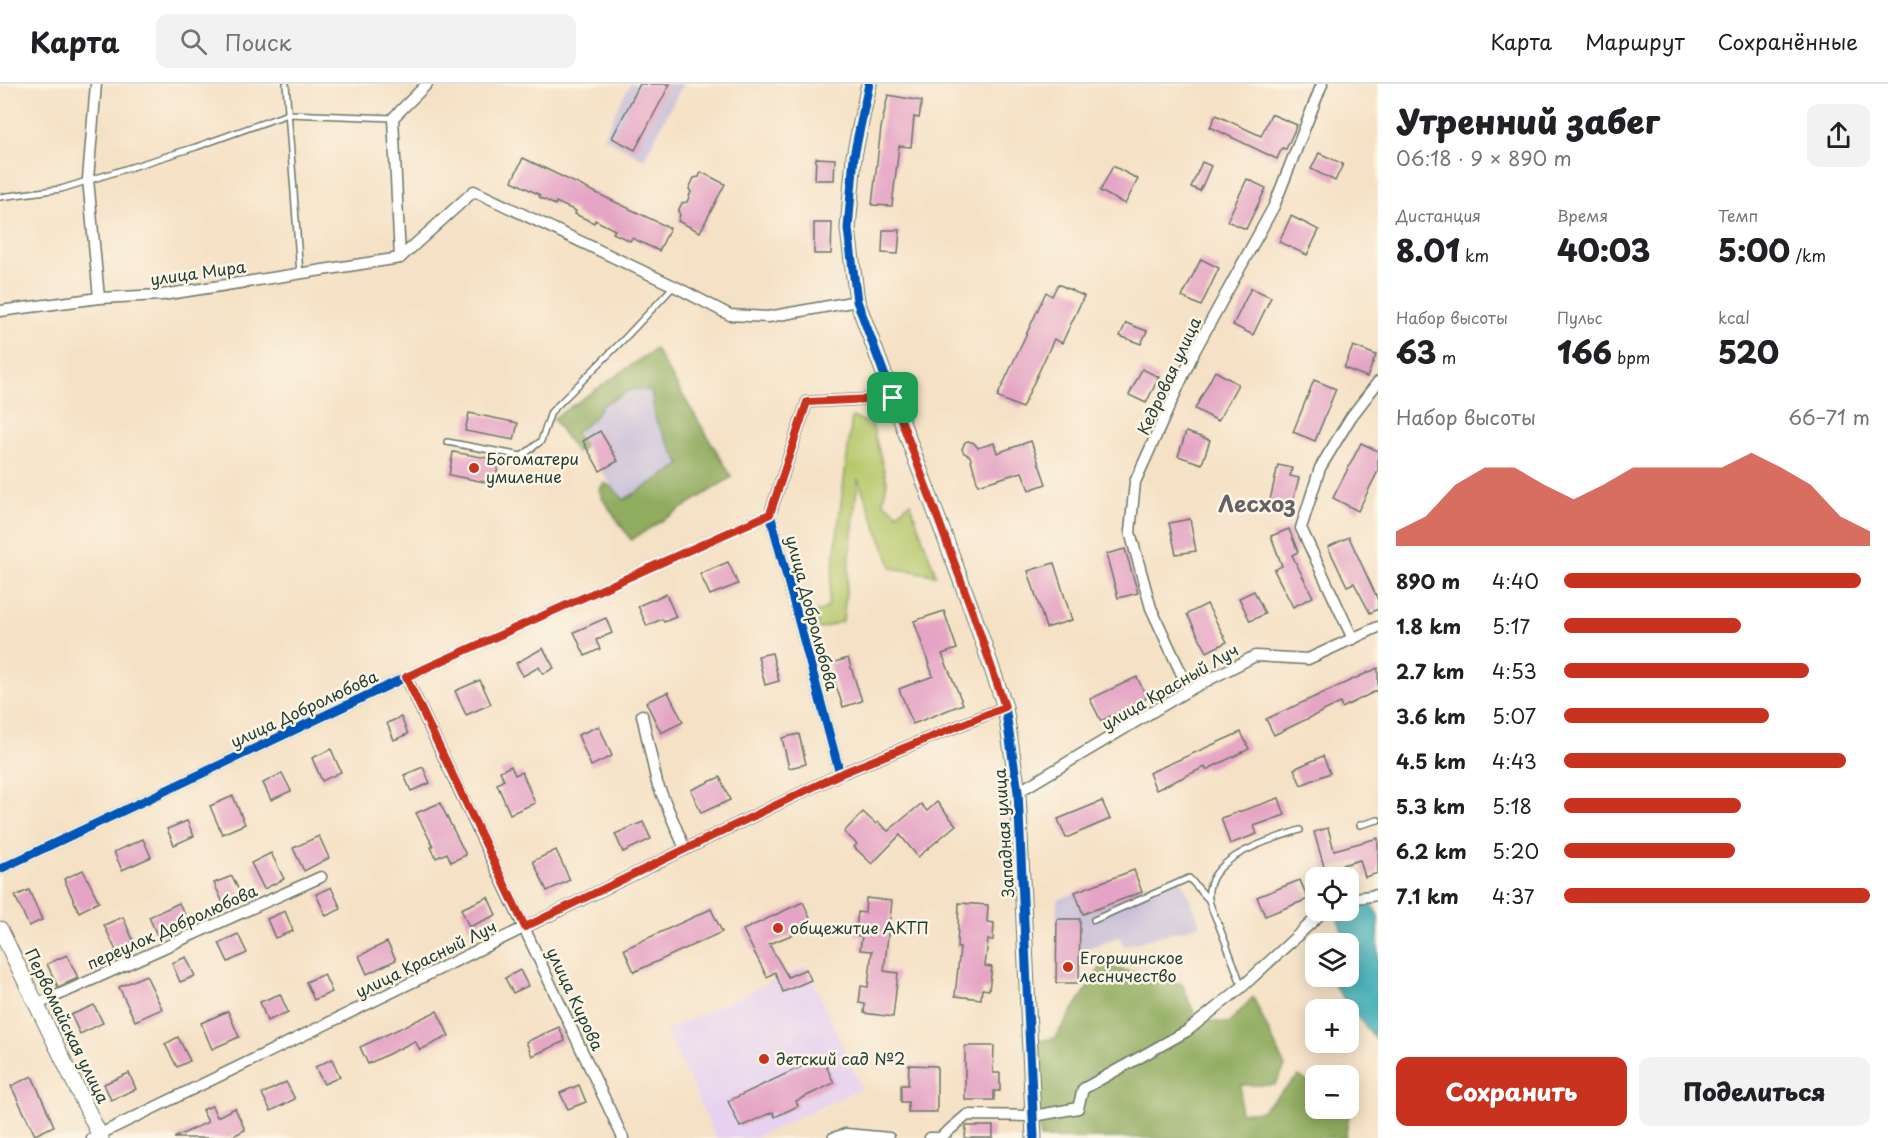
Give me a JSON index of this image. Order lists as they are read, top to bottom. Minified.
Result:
{"streets":{"street":["улица Мира","Кедровая улица","улица Добролюбова","улица Красный Луч","Западная улица","переулок Добролюбова","улица Кирова","Первомайская улица"]},"crossings":[["Кедровая улица","улица Красный Луч"],["улица Добролюбова","улица Красный Луч"],["улица Добролюбова","улица Кирова"],["улица Красный Луч","Западная улица"],["улица Красный Луч","улица Кирова"],["улица Красный Луч","Первомайская улица"],["переулок Добролюбова","Первомайская улица"]],"districts":["Лесхоз"],"places":["Богоматери умиление","общежитие АКТП","Егоршинское лесничество","детский сад №2"],"page":{"header":"Карта","search":"Поиск","nav":["Карта","Маршрут","Сохранённые"],"heading":["Утренний забег","06:18 · 9 × 890 m"],"stats":[["Дистанция","8.01 km"],["Время","40:03"],["Темп","5:00 /km"],["Набор высоты","63 m"],["Пульс","166 bpm"],["kcal","520"]],"chart":["Набор высоты","66–71 m"],"list":[{"name":"890 m","note":"4:40"},{"name":"1.8 km","note":"5:17"},{"name":"2.7 km","note":"4:53"},{"name":"3.6 km","note":"5:07"},{"name":"4.5 km","note":"4:43"},{"name":"5.3 km","note":"5:18"},{"name":"6.2 km","note":"5:20"},{"name":"7.1 km","note":"4:37"}],"map_buttons":["+","−"],"buttons":["Сохранить","Поделиться"]}}
